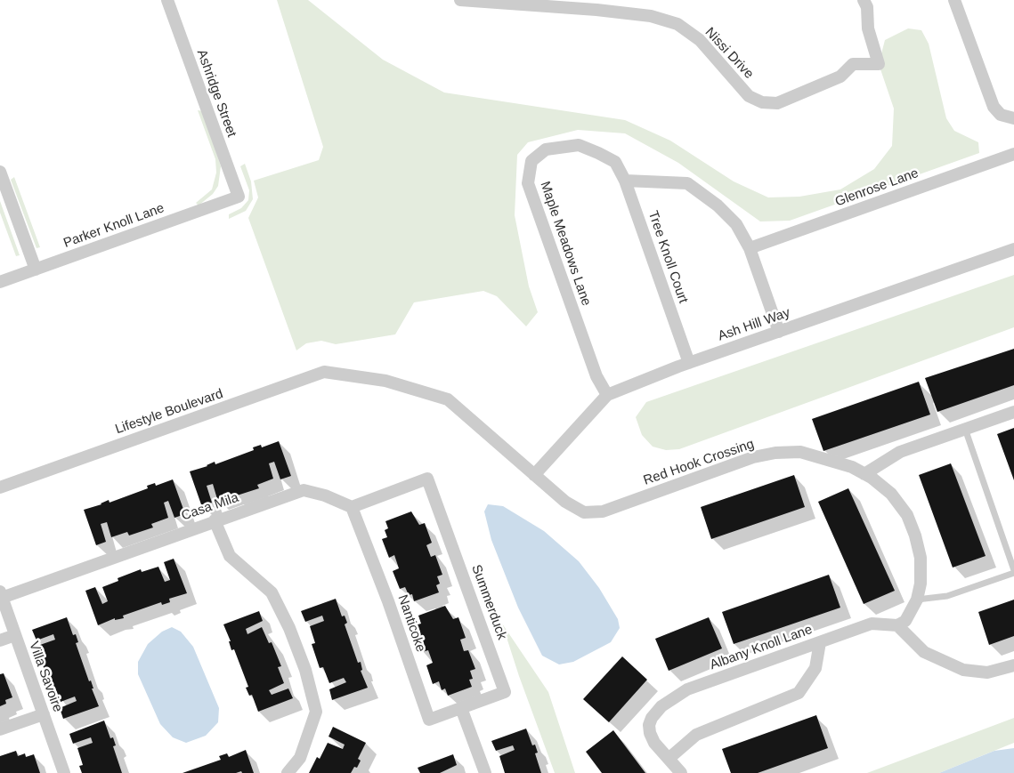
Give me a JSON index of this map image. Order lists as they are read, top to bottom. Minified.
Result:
{"streets":{"street":["Nissi Drive","Ashridge Street","Glenrose Lane","Parker Knoll Lane","Maple Meadows Lane","Tree Knoll Court","Ash Hill Way","Lifestyle Boulevard","Red Hook Crossing","Casa Mila","Summerduck","Nanticoke","Albany Knoll Lane","Villa Savoire"]},"crossings":[["Ashridge Street","Parker Knoll Lane"],["Maple Meadows Lane","Tree Knoll Court"],["Maple Meadows Lane","Ash Hill Way"],["Tree Knoll Court","Ash Hill Way"],["Ash Hill Way","Lifestyle Boulevard"],["Ash Hill Way","Red Hook Crossing"],["Lifestyle Boulevard","Red Hook Crossing"],["Red Hook Crossing","Albany Knoll Lane"],["Casa Mila","Summerduck"],["Casa Mila","Nanticoke"],["Casa Mila","Villa Savoire"],["Summerduck","Nanticoke"]]}
